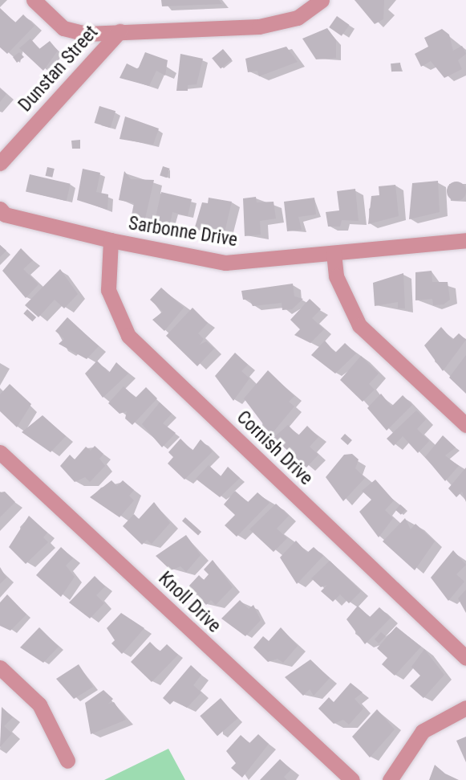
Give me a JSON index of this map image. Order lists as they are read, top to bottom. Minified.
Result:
{"streets":{"street":["Dunstan Street","Sarbonne Drive","Cornish Drive","Knoll Drive"]},"crossings":[["Sarbonne Drive","Cornish Drive"]]}
